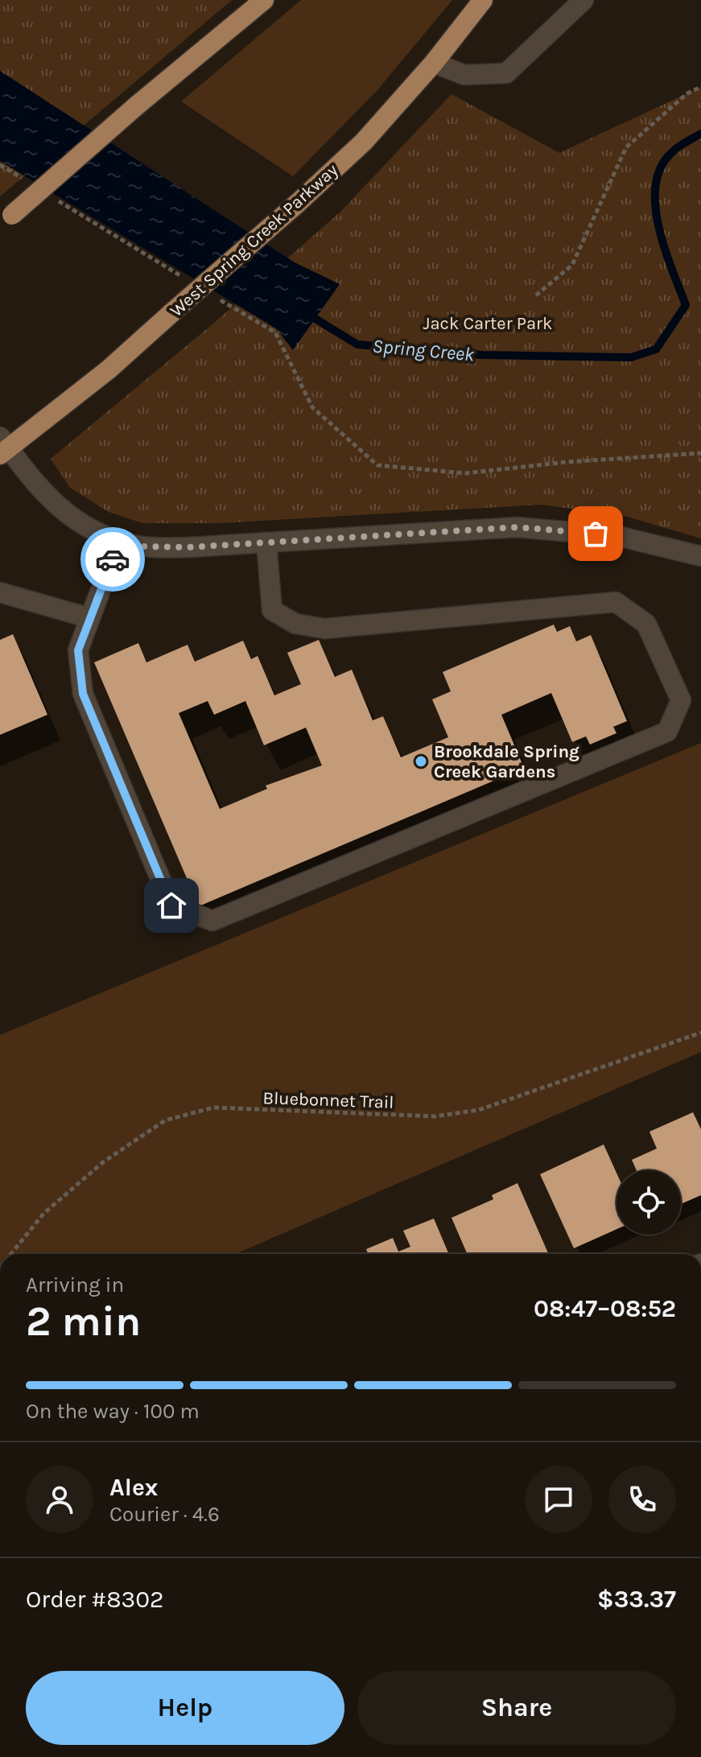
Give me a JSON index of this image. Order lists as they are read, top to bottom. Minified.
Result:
{"streets":{"main road":["West Spring Creek Parkway"],"path":["Bluebonnet Trail"]},"water":["Spring Creek"],"parks":["Jack Carter Park"],"places":["Brookdale Spring Creek Gardens"],"page":{"heading":["2 min","Arriving in","08:47–08:52"],"panel":["Alex","Courier · 4.6","Order #8302","$33.37"],"bar":"On the way · 100 m","buttons":["Help","Share"]}}
